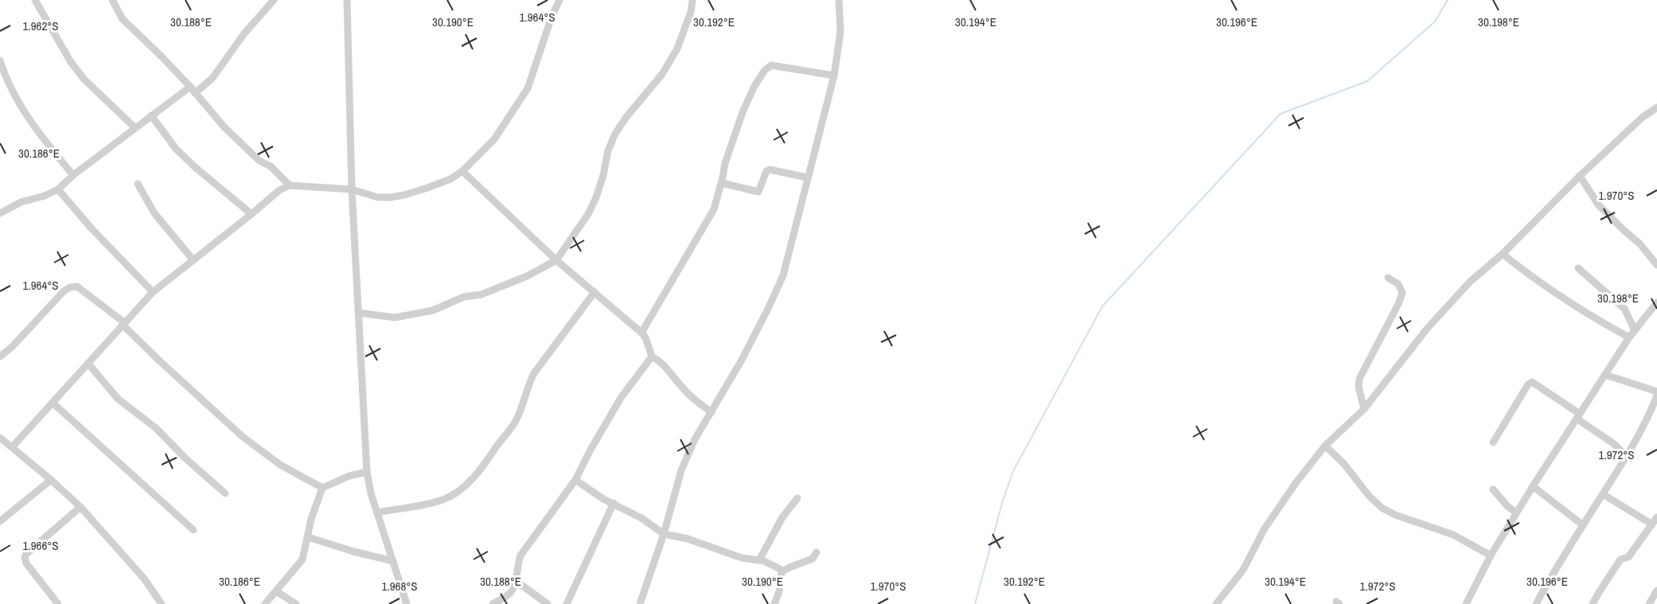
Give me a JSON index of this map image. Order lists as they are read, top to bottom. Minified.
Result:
{"coordinates":["1.964°S","30.188°E","30.190°E","30.192°E","30.194°E","30.196°E","30.198°E","1.962°S","30.186°E","1.970°S","1.972°S","1.966°S","1.968°S"]}
